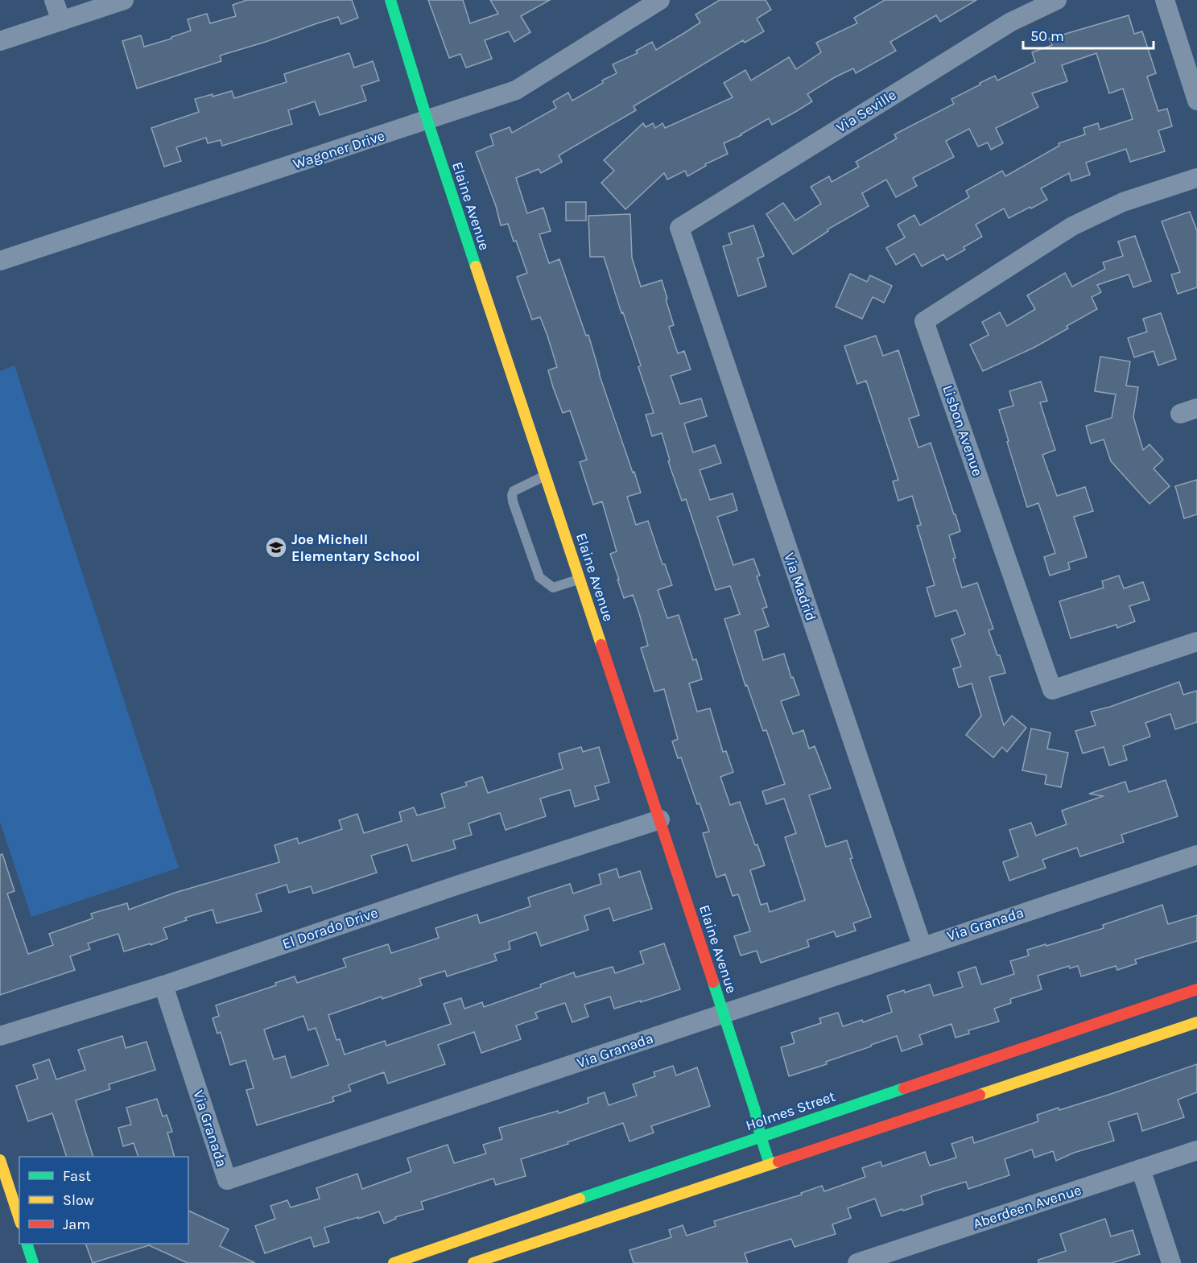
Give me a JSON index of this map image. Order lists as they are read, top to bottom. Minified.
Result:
{"streets":{"main road":["Elaine Avenue","Holmes Street"],"street":["Via Seville","Wagoner Drive","Lisbon Avenue","Via Madrid","Via Granada","El Dorado Drive","Aberdeen Avenue"]},"crossings":[["Via Seville","Via Madrid"],["Wagoner Drive","Elaine Avenue"],["Elaine Avenue","Via Granada"],["Elaine Avenue","El Dorado Drive"],["Elaine Avenue","Holmes Street"],["Via Madrid","Via Granada"],["Via Granada","El Dorado Drive"]],"places":{"school or university":["Joe Michell Elementary School"]},"legend":["Fast","Slow","Jam"],"scale_bar":"50 m"}
